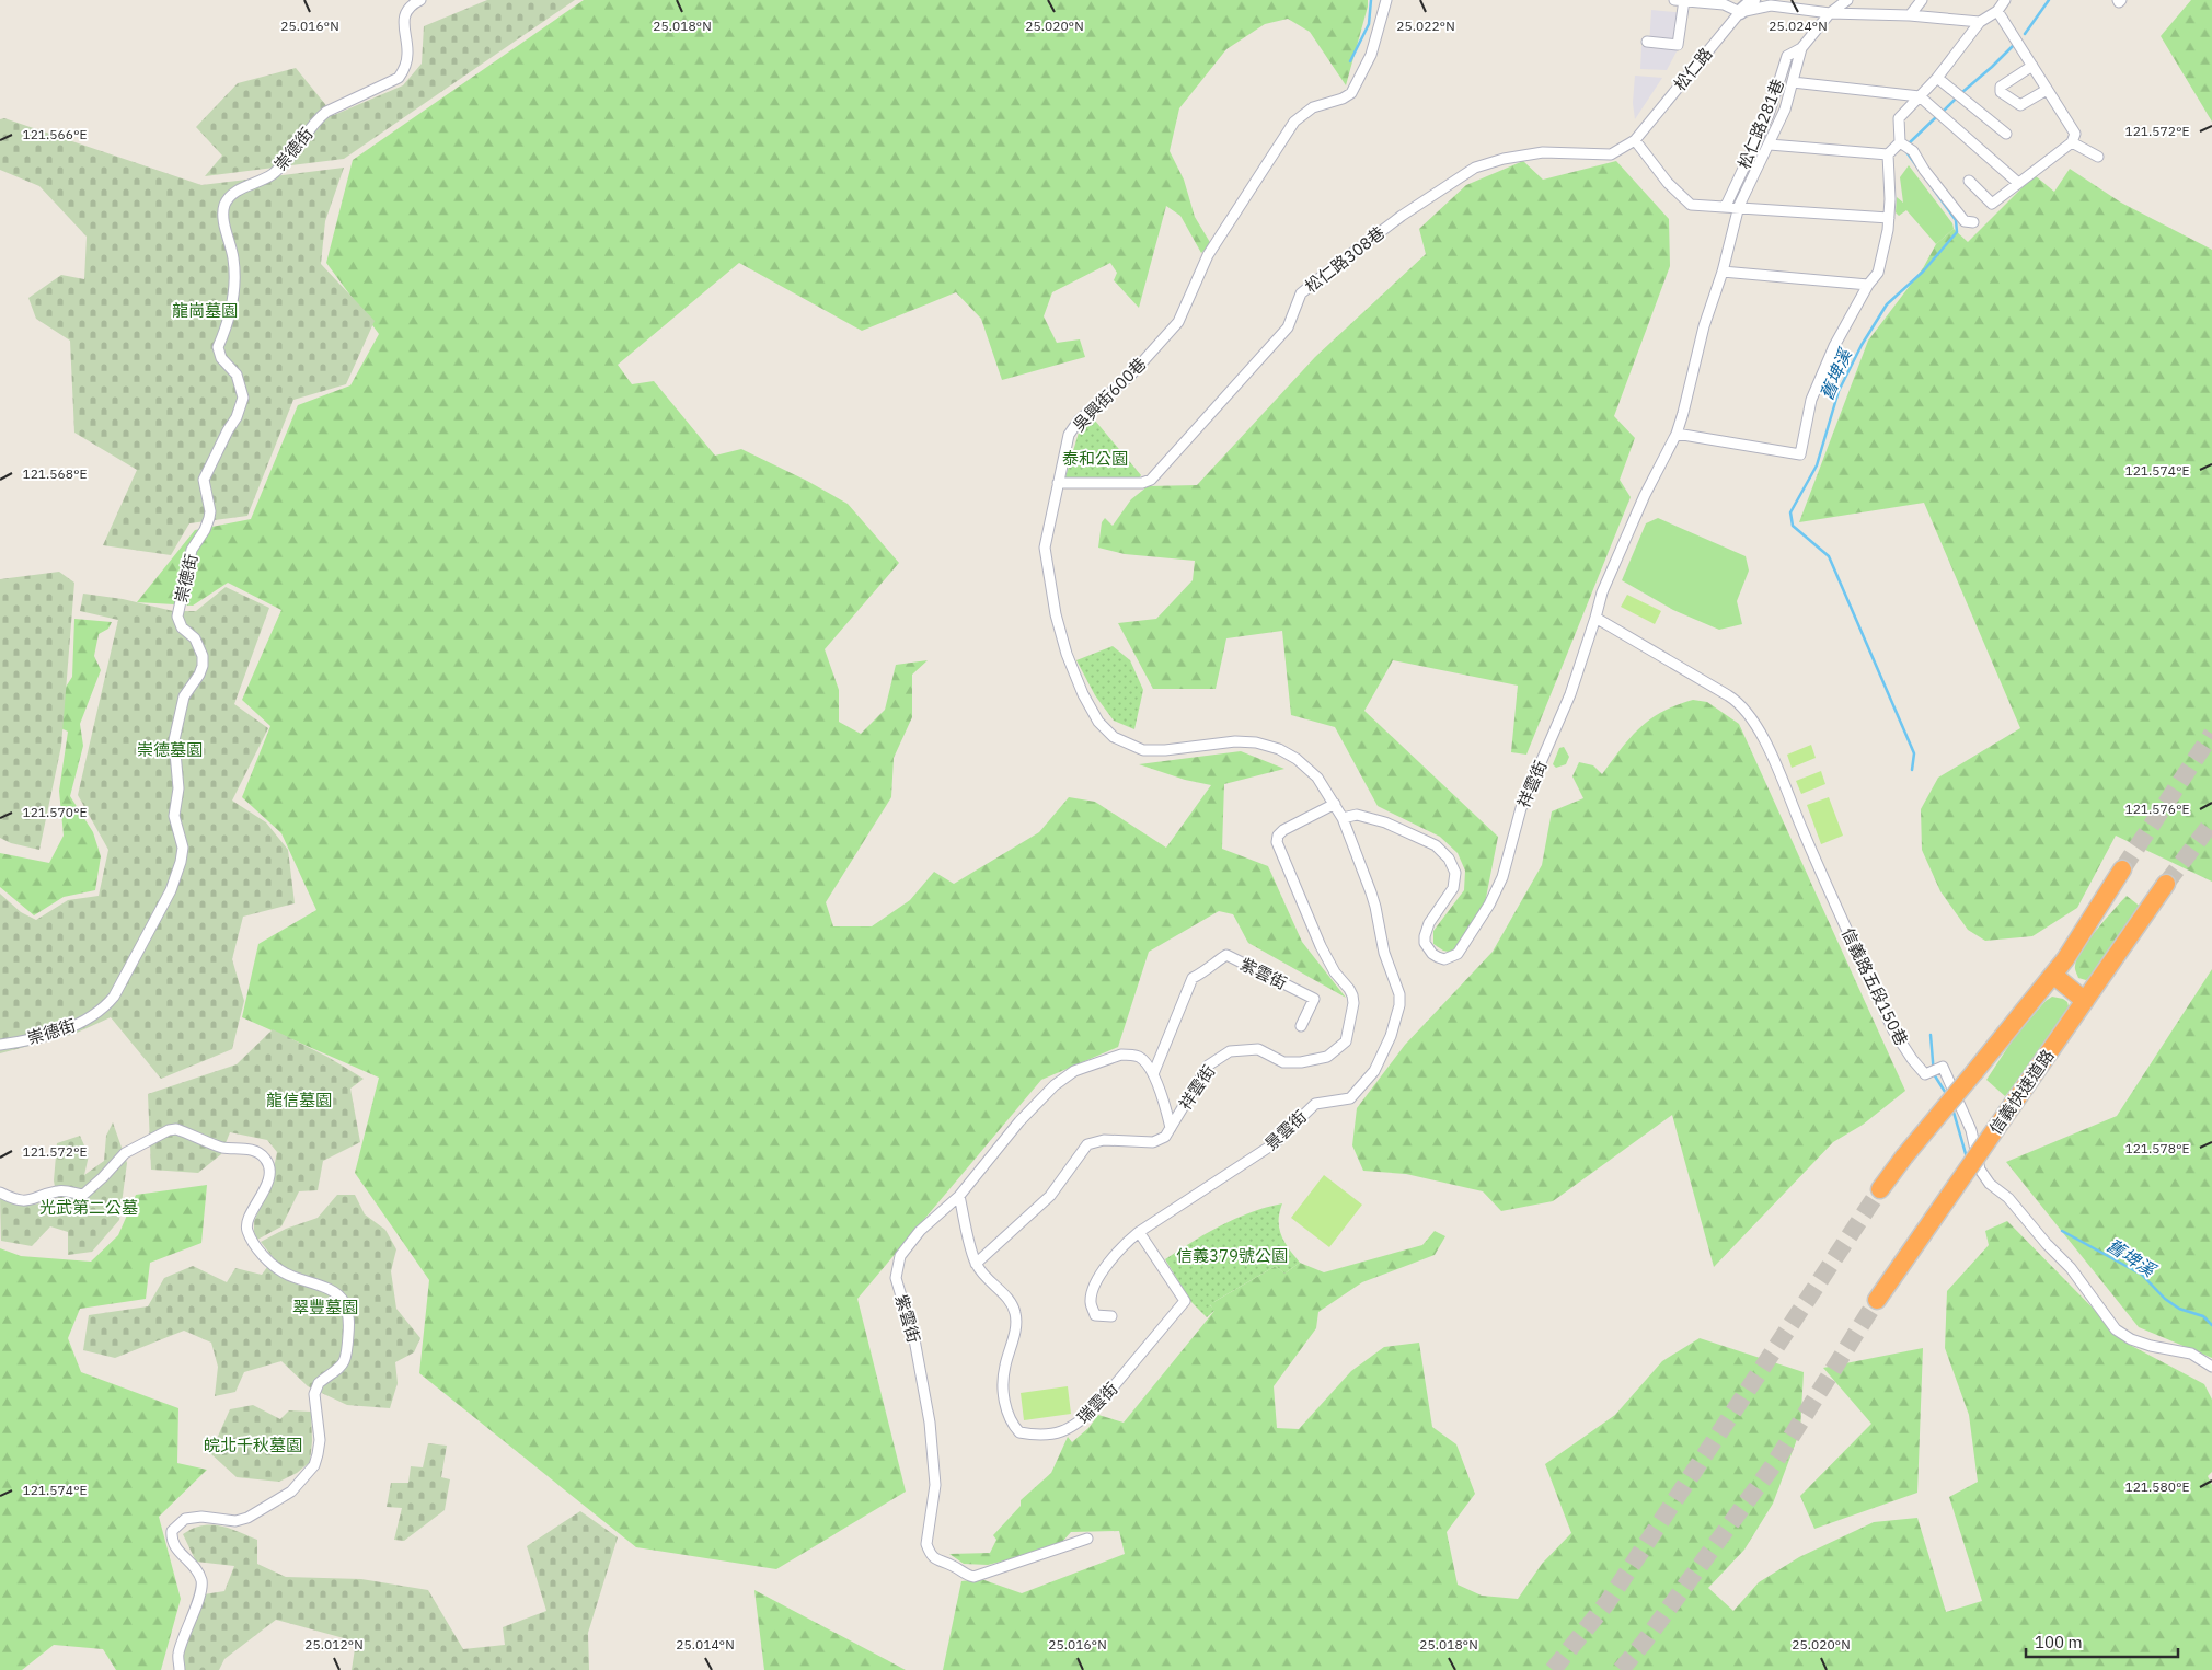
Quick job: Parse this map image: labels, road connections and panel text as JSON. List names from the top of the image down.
{
  "streets": {
    "highway": ["信義快速道路"],
    "street": [
      "松仁路",
      "松仁路281巷",
      "崇德街",
      "松仁路308巷",
      "吳興街600巷",
      "祥雲街",
      "紫雲街",
      "信義路五段150巷",
      "景雲街",
      "瑞雲街"
    ]
  },
  "crossings": [
    ["松仁路", "松仁路308巷"],
    ["松仁路308巷", "吳興街600巷"],
    ["吳興街600巷", "祥雲街"],
    ["吳興街600巷", "景雲街"],
    ["祥雲街", "紫雲街"],
    ["祥雲街", "信義路五段150巷"],
    ["祥雲街", "景雲街"],
    ["祥雲街", "瑞雲街"],
    ["紫雲街", "瑞雲街"],
    ["景雲街", "瑞雲街"]
  ],
  "water": ["舊埤溪"],
  "parks": [
    "龍崗墓園",
    "泰和公園",
    "崇德墓園",
    "龍信墓園",
    "光武第二公墓",
    "信義379號公園",
    "翠豐墓園",
    "皖北千秋墓園"
  ],
  "scale_bar": "100 m",
  "coordinates": [
    "25.016°N",
    "25.018°N",
    "25.020°N",
    "25.022°N",
    "25.024°N",
    "121.572°E",
    "121.566°E",
    "121.574°E",
    "121.568°E",
    "121.576°E",
    "121.570°E",
    "121.578°E",
    "121.580°E",
    "25.012°N",
    "25.014°N"
  ]
}
